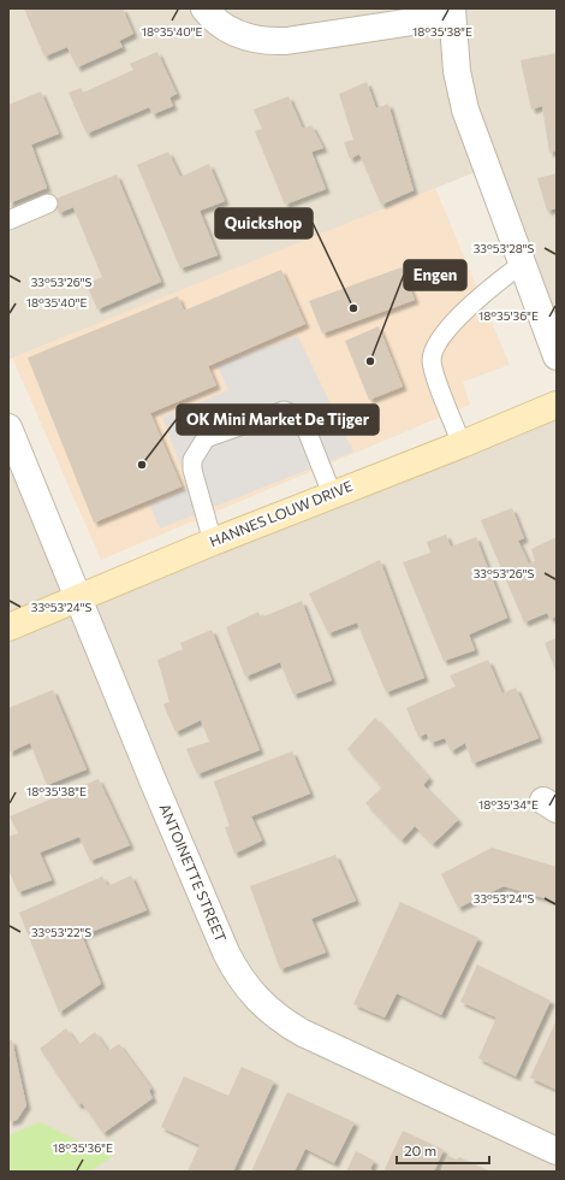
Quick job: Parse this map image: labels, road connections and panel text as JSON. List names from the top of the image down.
{
  "streets": {
    "street": ["HANNES LOUW DRIVE", "ANTOINETTE STREET"]
  },
  "crossings": [
    ["HANNES LOUW DRIVE", "ANTOINETTE STREET"]
  ],
  "places": ["Quickshop", "Engen", "OK Mini Market De Tijger"],
  "scale_bar": "20 m",
  "coordinates": [
    "18°35'40\"E",
    "18°35'38\"E",
    "33°53'28\"S",
    "33°53'26\"S",
    "18°35'36\"E",
    "33°53'24\"S",
    "18°35'34\"E",
    "33°53'22\"S"
  ]
}
